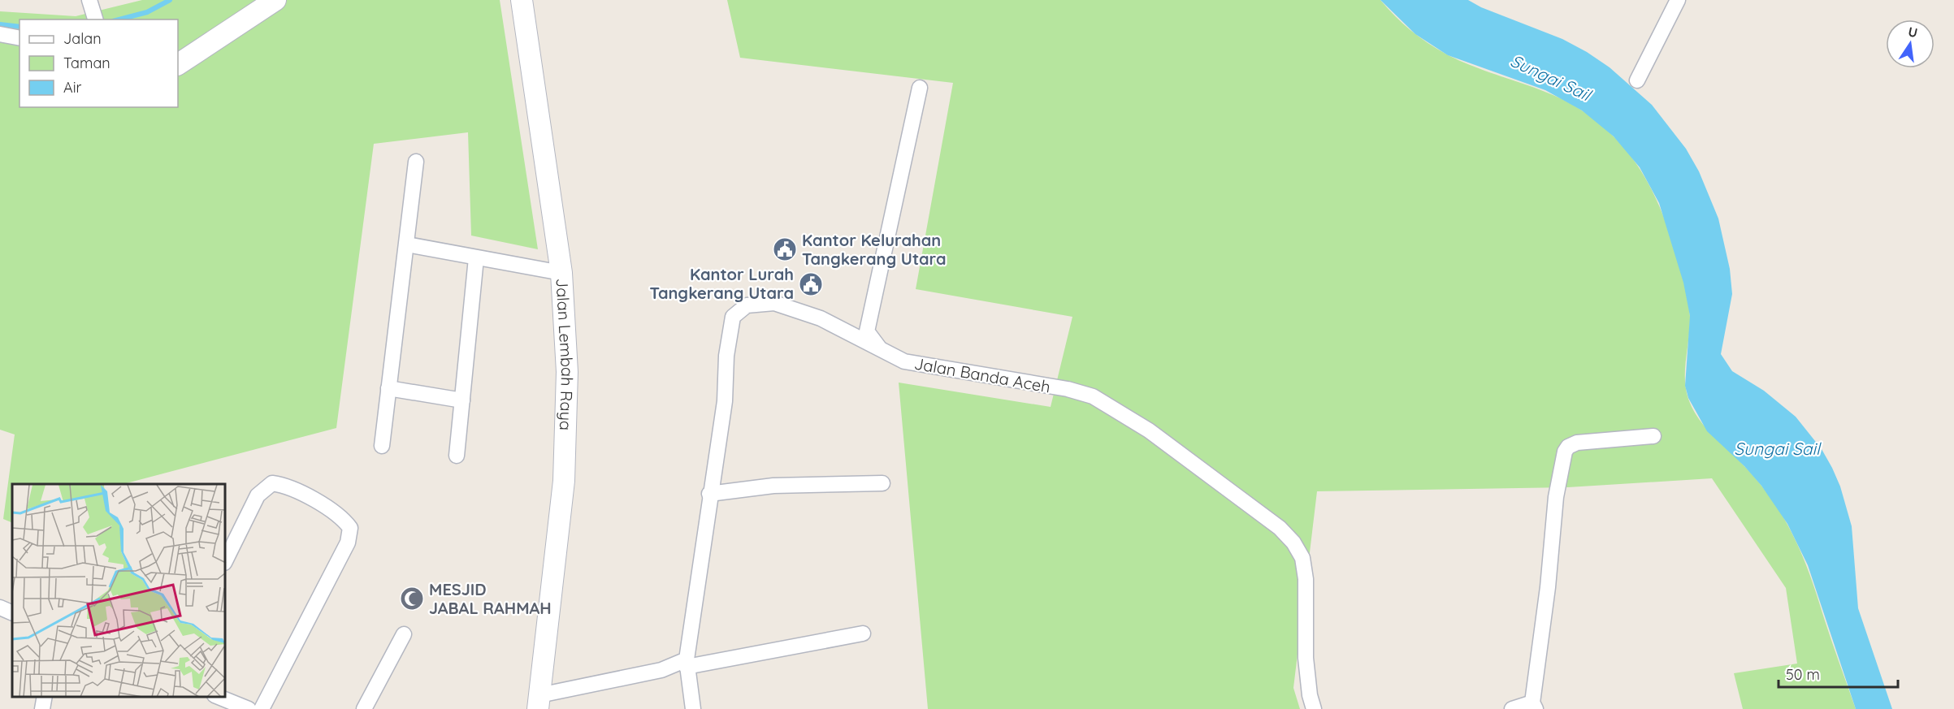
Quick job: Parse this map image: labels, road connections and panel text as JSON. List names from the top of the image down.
{
  "streets": {
    "street": ["Jalan Lembah Raya", "Jalan Banda Aceh"]
  },
  "water": ["Sungai Sail"],
  "places": {
    "public building": ["Kantor Kelurahan Tangkerang Utara", "Kantor Lurah Tangkerang Utara"],
    "mosque": ["MESJID JABAL RAHMAH"]
  },
  "legend": ["Jalan", "Taman", "Air"],
  "scale_bar": "50 m",
  "north": "top"
}
